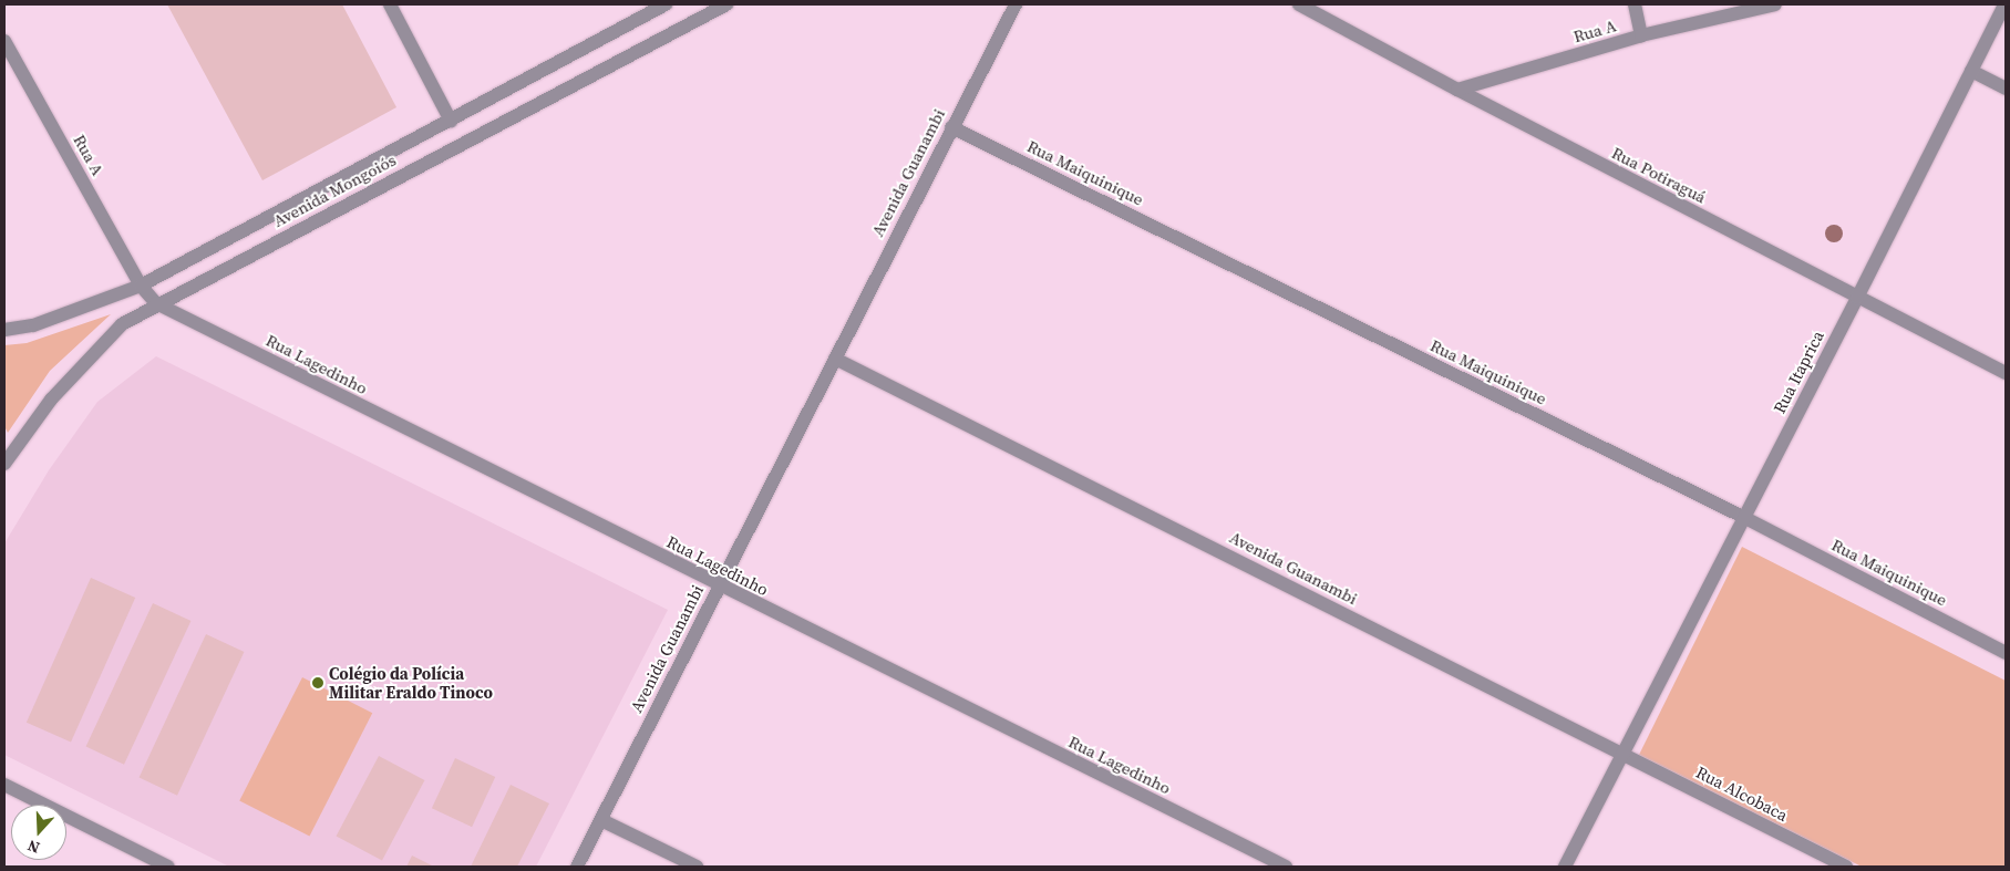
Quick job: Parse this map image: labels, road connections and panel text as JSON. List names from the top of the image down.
{
  "streets": {
    "street": [
      "Rua A",
      "Avenida Guanambi",
      "Rua Maiquinique",
      "Rua Potiraguá",
      "Avenida Mongoiós",
      "Rua Lagedinho",
      "Rua Itaprica",
      "Rua Alcobaca"
    ]
  },
  "crossings": [
    ["Rua A", "Rua Potiraguá"],
    ["Rua A", "Avenida Mongoiós"],
    ["Rua A", "Rua Lagedinho"],
    ["Avenida Guanambi", "Rua Maiquinique"],
    ["Avenida Guanambi", "Rua Lagedinho"],
    ["Avenida Guanambi", "Rua Itaprica"],
    ["Avenida Guanambi", "Rua Alcobaca"],
    ["Rua Maiquinique", "Rua Itaprica"],
    ["Rua Potiraguá", "Rua Itaprica"],
    ["Avenida Mongoiós", "Rua Lagedinho"],
    ["Rua Itaprica", "Rua Alcobaca"]
  ],
  "places": ["Colégio da Polícia Militar Eraldo Tinoco"],
  "north": "bottom"
}
